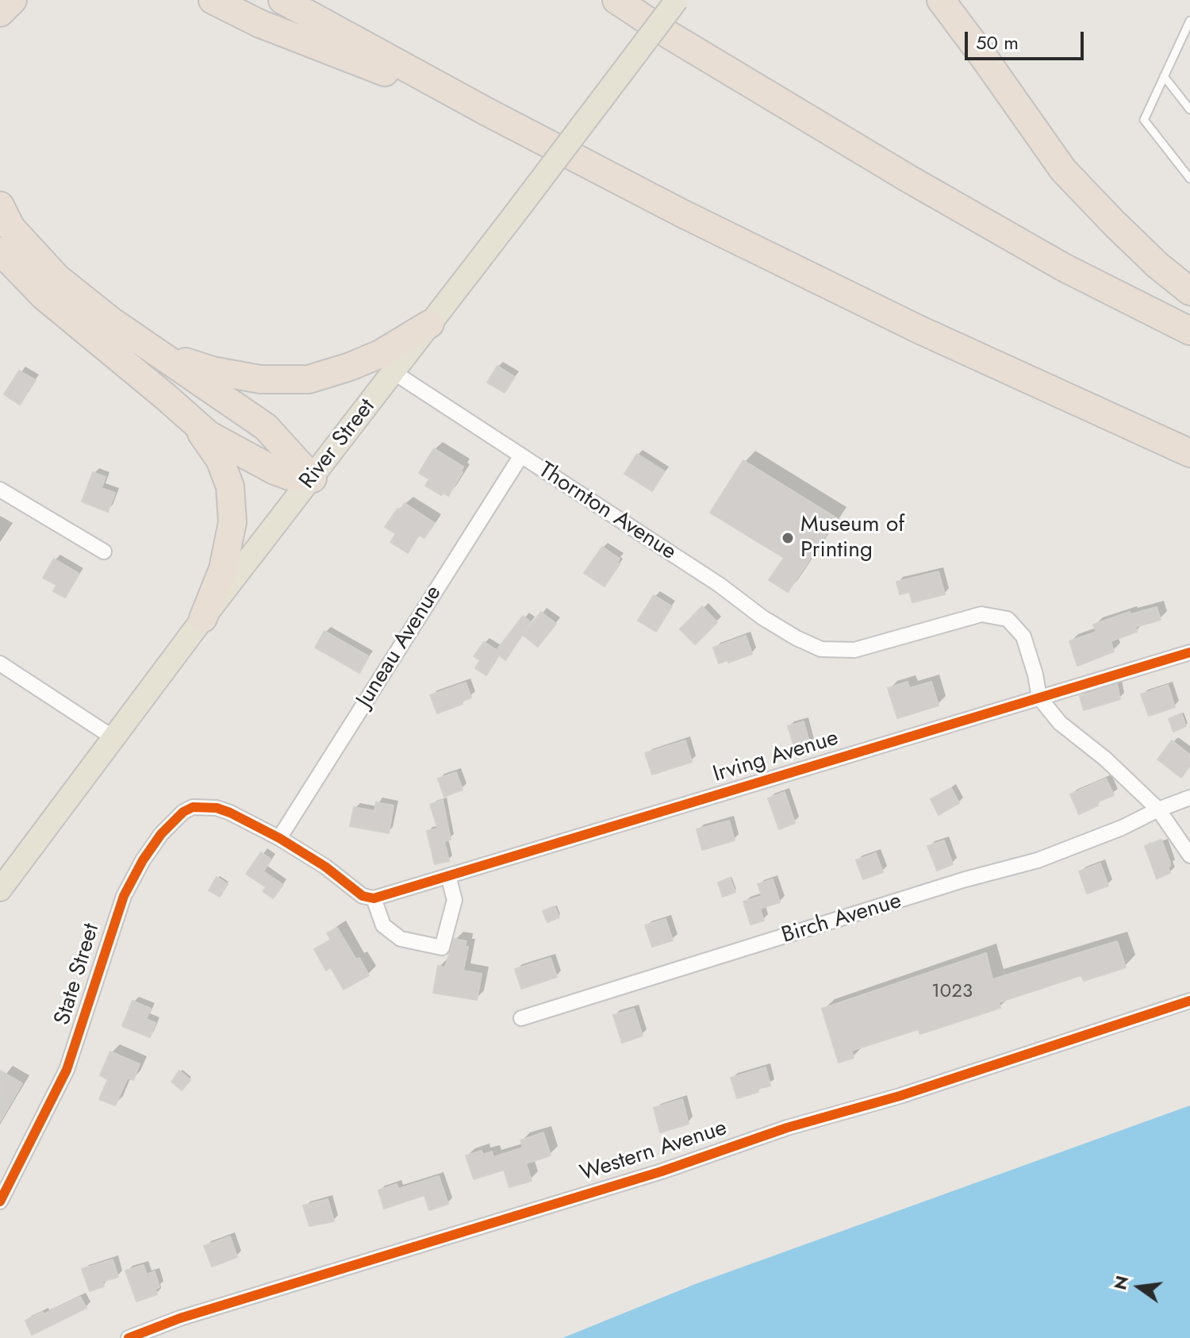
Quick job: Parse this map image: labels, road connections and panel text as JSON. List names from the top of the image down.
{
  "streets": {
    "main road": ["River Street"],
    "street": [
      "Thornton Avenue",
      "Juneau Avenue",
      "Irving Avenue",
      "Birch Avenue",
      "State Street",
      "Western Avenue"
    ]
  },
  "crossings": [
    ["River Street", "Thornton Avenue"],
    ["Thornton Avenue", "Juneau Avenue"],
    ["Thornton Avenue", "Irving Avenue"],
    ["Juneau Avenue", "State Street"],
    ["Irving Avenue", "State Street"]
  ],
  "places": ["Museum of Printing"],
  "house_numbers": ["1023"],
  "scale_bar": "50 m",
  "north": "left"
}
